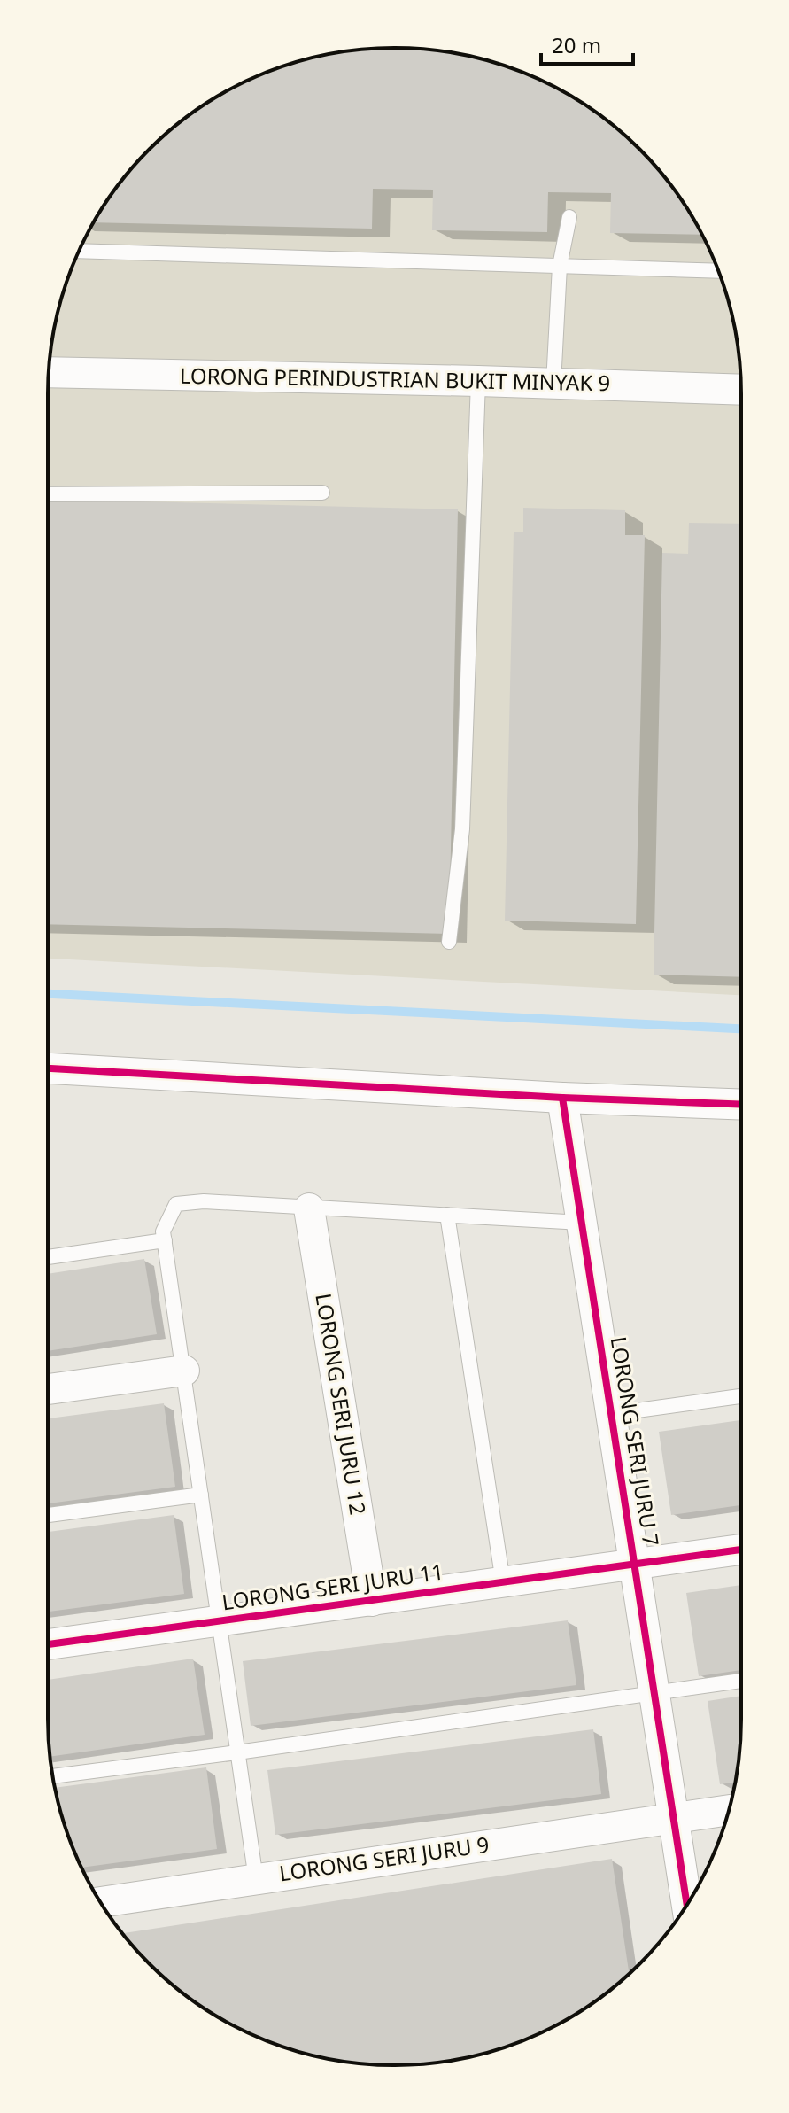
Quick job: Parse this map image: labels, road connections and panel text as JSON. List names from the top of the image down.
{
  "streets": {
    "street": [
      "LORONG PERINDUSTRIAN BUKIT MINYAK 9",
      "LORONG SERI JURU 12",
      "LORONG SERI JURU 7",
      "LORONG SERI JURU 11",
      "LORONG SERI JURU 9"
    ]
  },
  "crossings": [
    ["LORONG SERI JURU 12", "LORONG SERI JURU 11"],
    ["LORONG SERI JURU 7", "LORONG SERI JURU 11"],
    ["LORONG SERI JURU 7", "LORONG SERI JURU 9"]
  ],
  "scale_bar": "20 m"
}
